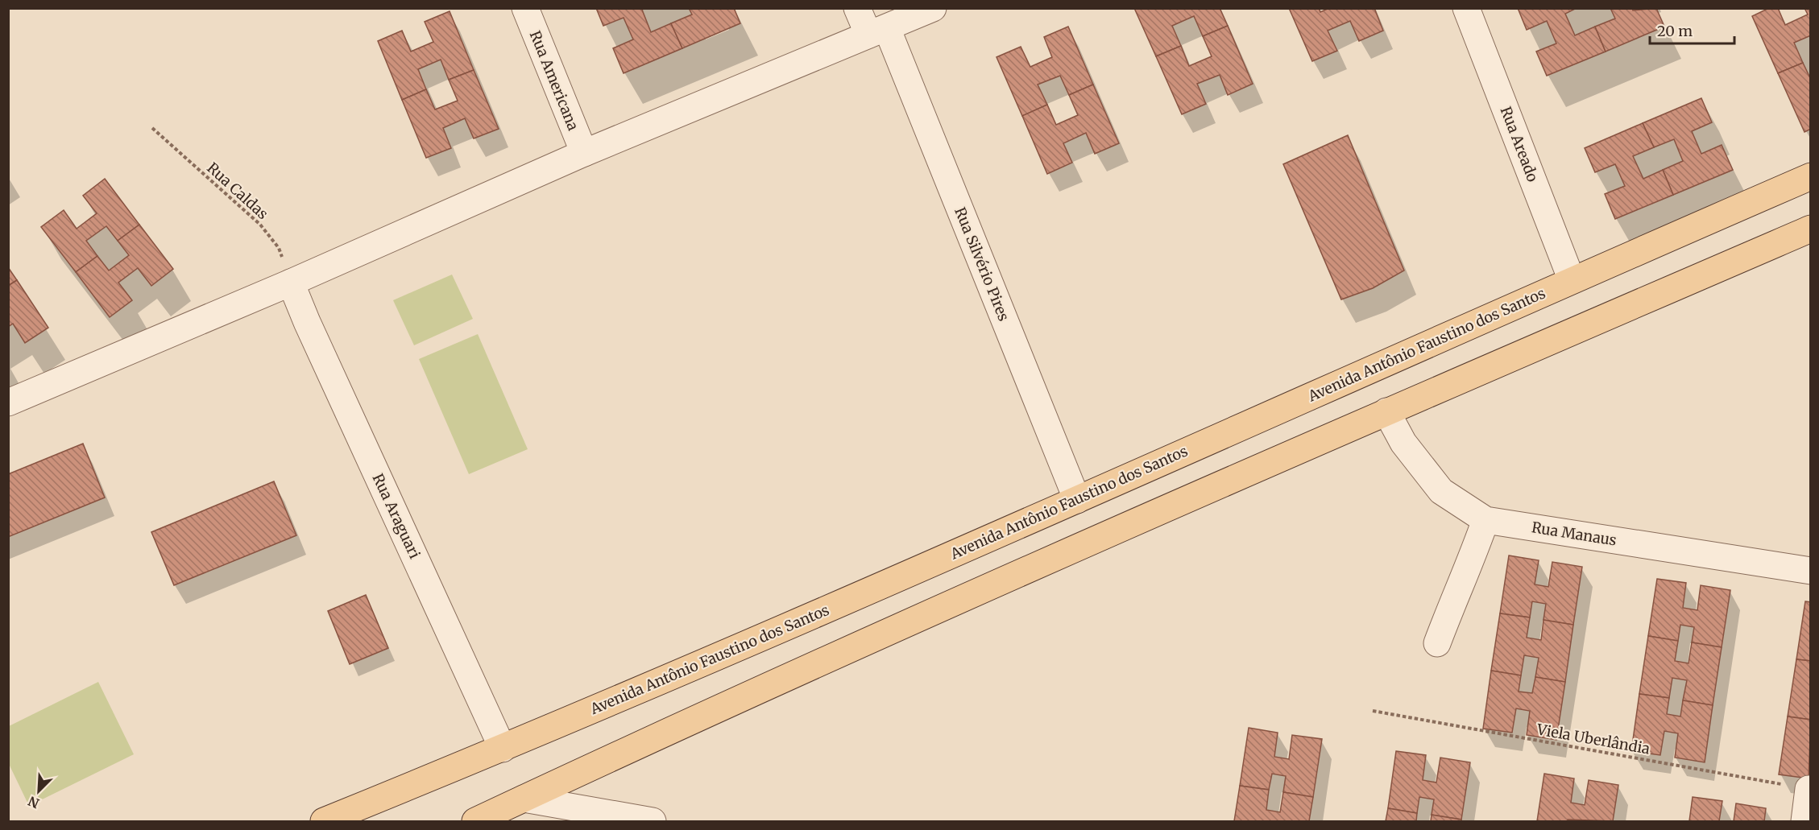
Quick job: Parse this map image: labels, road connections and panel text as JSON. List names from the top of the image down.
{
  "streets": {
    "main road": ["Avenida Antônio Faustino dos Santos"],
    "street": [
      "Rua Americana",
      "Rua Areado",
      "Rua Silvério Pires",
      "Rua Araguari",
      "Rua Manaus"
    ],
    "path": ["Rua Caldas", "Viela Uberlândia"]
  },
  "crossings": [
    ["Rua Areado", "Avenida Antônio Faustino dos Santos"],
    ["Rua Caldas", "Rua Araguari"],
    ["Rua Silvério Pires", "Avenida Antônio Faustino dos Santos"],
    ["Avenida Antônio Faustino dos Santos", "Rua Araguari"]
  ],
  "scale_bar": "20 m",
  "north": "bottom left"
}
